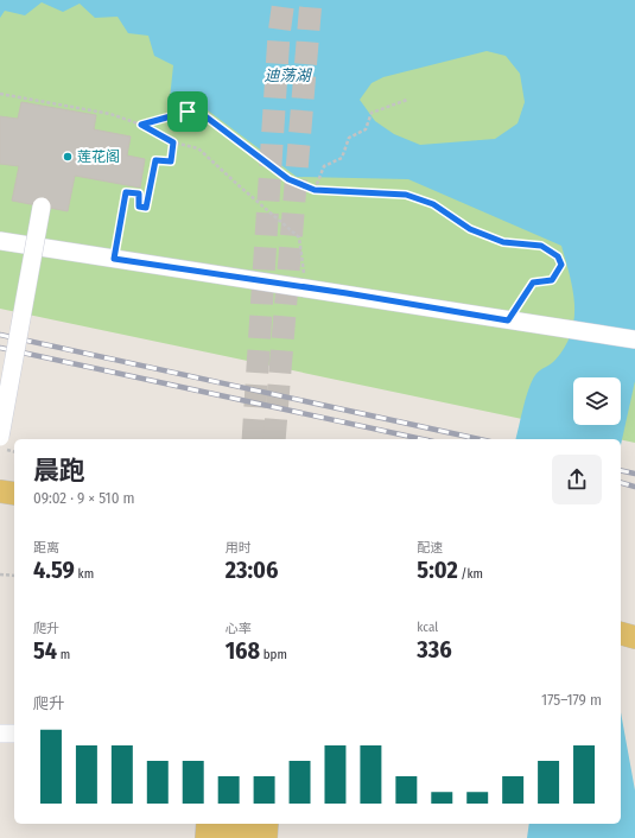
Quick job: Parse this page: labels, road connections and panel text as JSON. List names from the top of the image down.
{
  "water": ["迪荡湖"],
  "places": ["莲花阁"],
  "page": {
    "heading": ["晨跑", "09:02 · 9 × 510 m"],
    "stats": [
      ["距离", "4.59 km"],
      ["用时", "23:06"],
      ["配速", "5:02 /km"],
      ["爬升", "54 m"],
      ["心率", "168 bpm"],
      ["kcal", "336"]
    ],
    "chart": ["爬升", "175–179 m"]
  }
}
